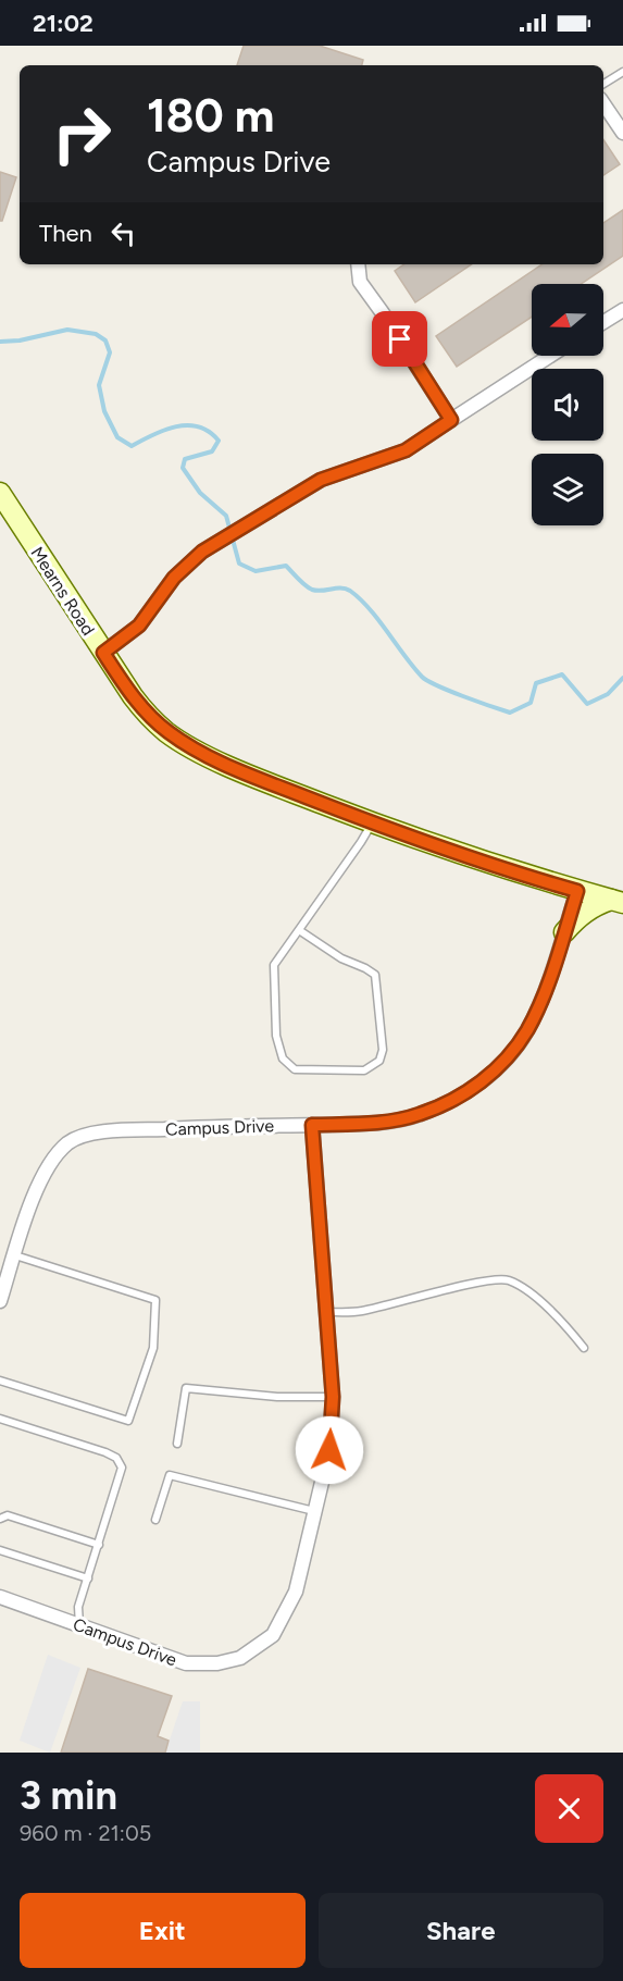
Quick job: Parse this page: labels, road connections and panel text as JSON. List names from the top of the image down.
{
  "streets": {
    "street": ["Mearns Road", "Campus Drive"]
  },
  "crossings": [
    ["Mearns Road", "Campus Drive"]
  ],
  "north": "left",
  "page": {
    "status": "21:02",
    "turn": ["180 m", "Campus Drive"],
    "then": "Then",
    "heading": ["3 min", "960 m · 21:05"],
    "buttons": ["Exit", "Share"]
  }
}
